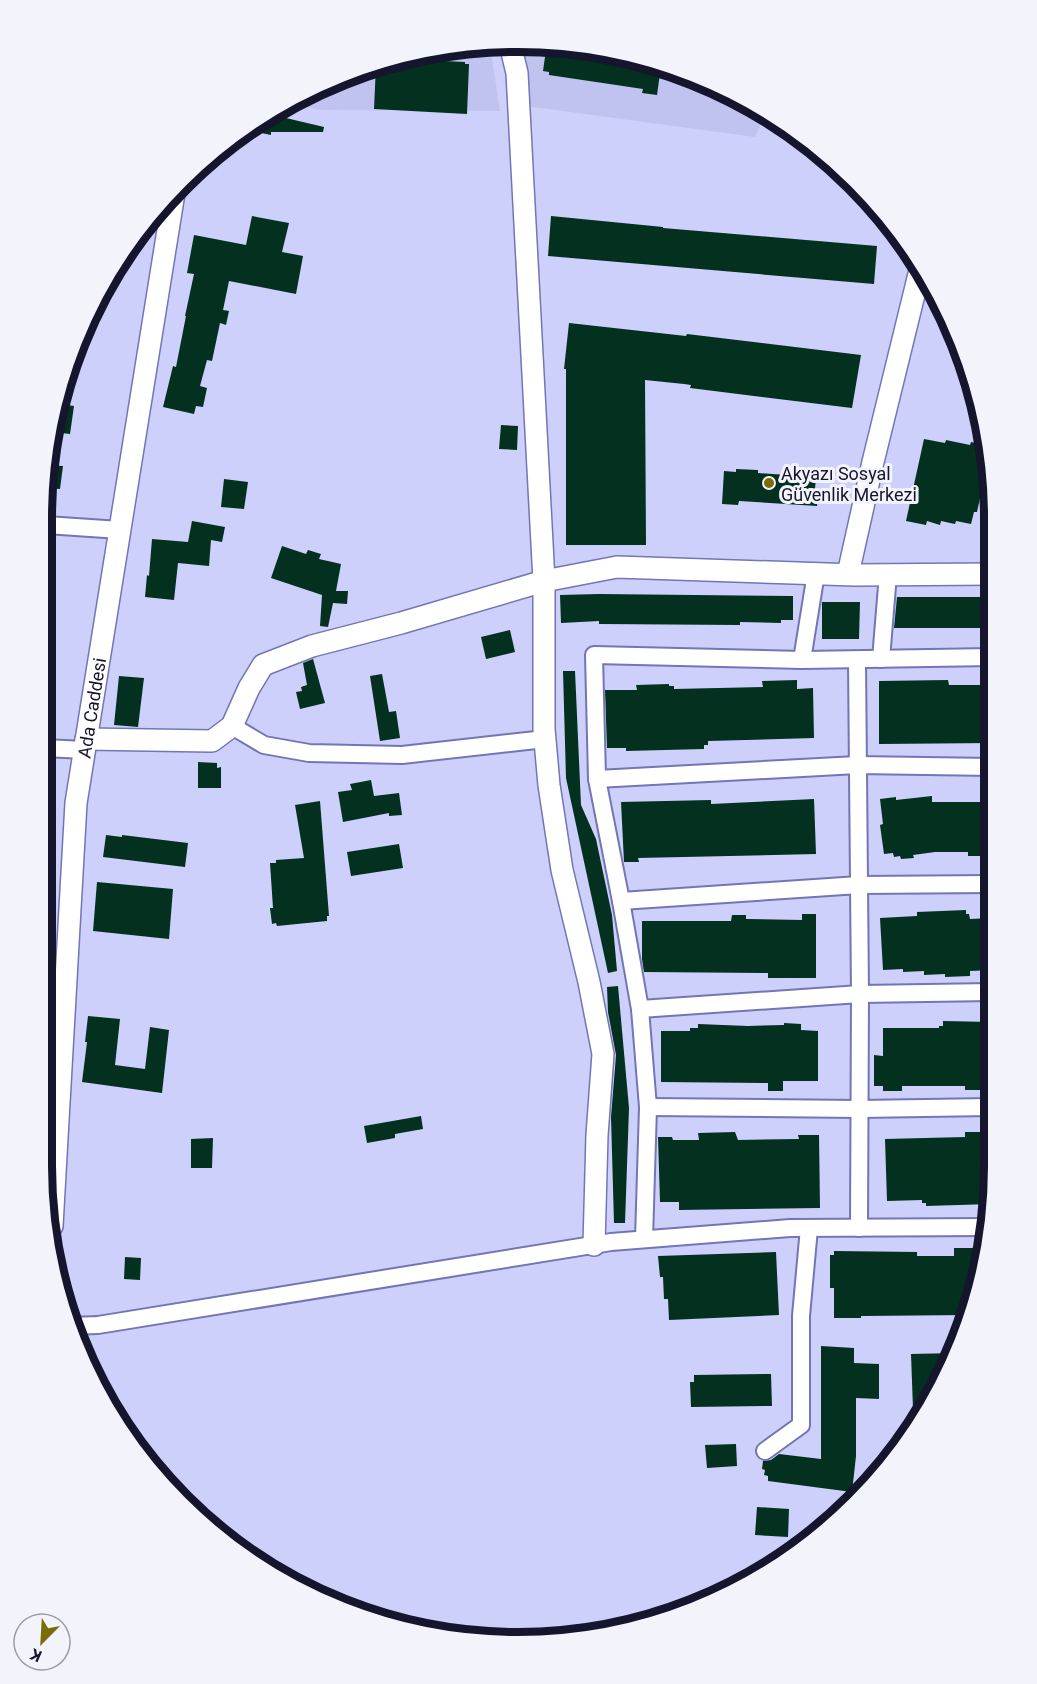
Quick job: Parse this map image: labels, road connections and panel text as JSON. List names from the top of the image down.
{
  "streets": {
    "main road": ["Ada Caddesi"]
  },
  "places": ["Akyazı Sosyal Güvenlik Merkezi"],
  "north": "bottom left"
}
